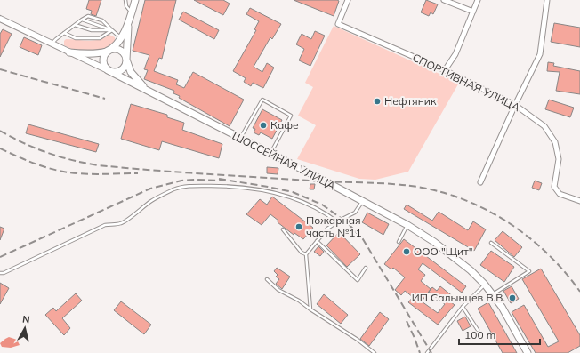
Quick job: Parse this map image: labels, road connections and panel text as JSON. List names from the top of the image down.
{
  "streets": {
    "main road": ["ШОССЕЙНАЯ УЛИЦА"],
    "street": ["СПОРТИВНАЯ УЛИЦА"]
  },
  "places": [
    "Нефтяник",
    "Кафе",
    "Пожарная часть №11",
    "ООО \"Щит\"",
    "ИП Салынцев В.В."
  ],
  "scale_bar": "100 m",
  "north": "top"
}
